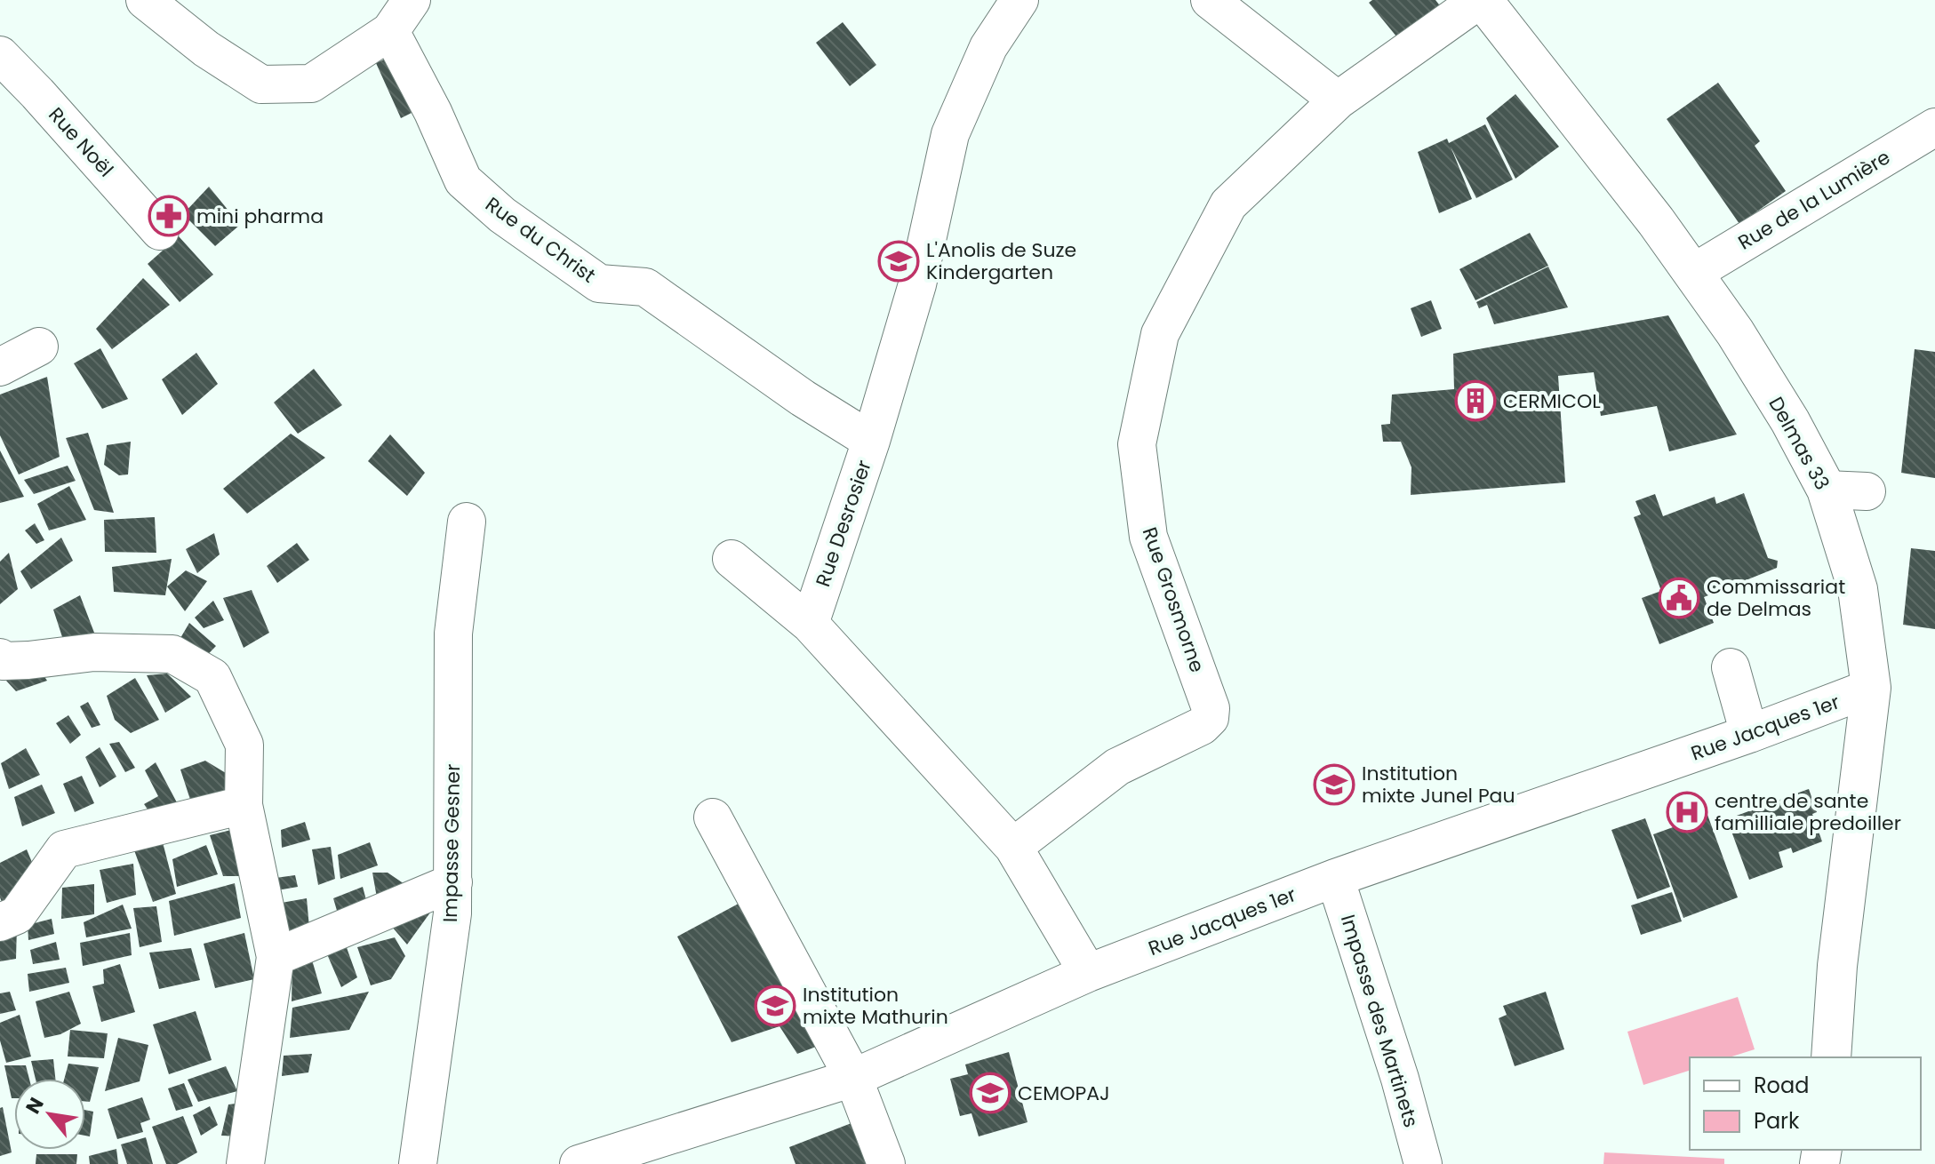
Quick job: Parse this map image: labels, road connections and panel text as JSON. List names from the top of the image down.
{
  "streets": {
    "main road": ["Delmas 33"],
    "street": [
      "Rue Noël",
      "Rue de la Lumière",
      "Rue du Christ",
      "Rue Desrosier",
      "Rue Grosmorne",
      "Rue Jacques 1er",
      "Impasse Gesner",
      "Impasse des Martinets"
    ]
  },
  "crossings": [
    ["Rue de la Lumière", "Delmas 33"],
    ["Rue du Christ", "Rue Desrosier"],
    ["Delmas 33", "Rue Grosmorne"],
    ["Delmas 33", "Rue Jacques 1er"],
    ["Rue Jacques 1er", "Impasse des Martinets"]
  ],
  "places": {
    "pharmacy": ["mini pharma"],
    "school or university": [
      "L'Anolis de Suze Kindergarten",
      "Institution mixte Junel Pau",
      "Institution mixte Mathurin",
      "CEMOPAJ"
    ],
    "building": ["CERMICOL"],
    "public building": ["Commissariat de Delmas"],
    "hospital": ["centre de sante familliale predoiller"]
  },
  "legend": ["Road", "Park"],
  "north": "top left"
}
